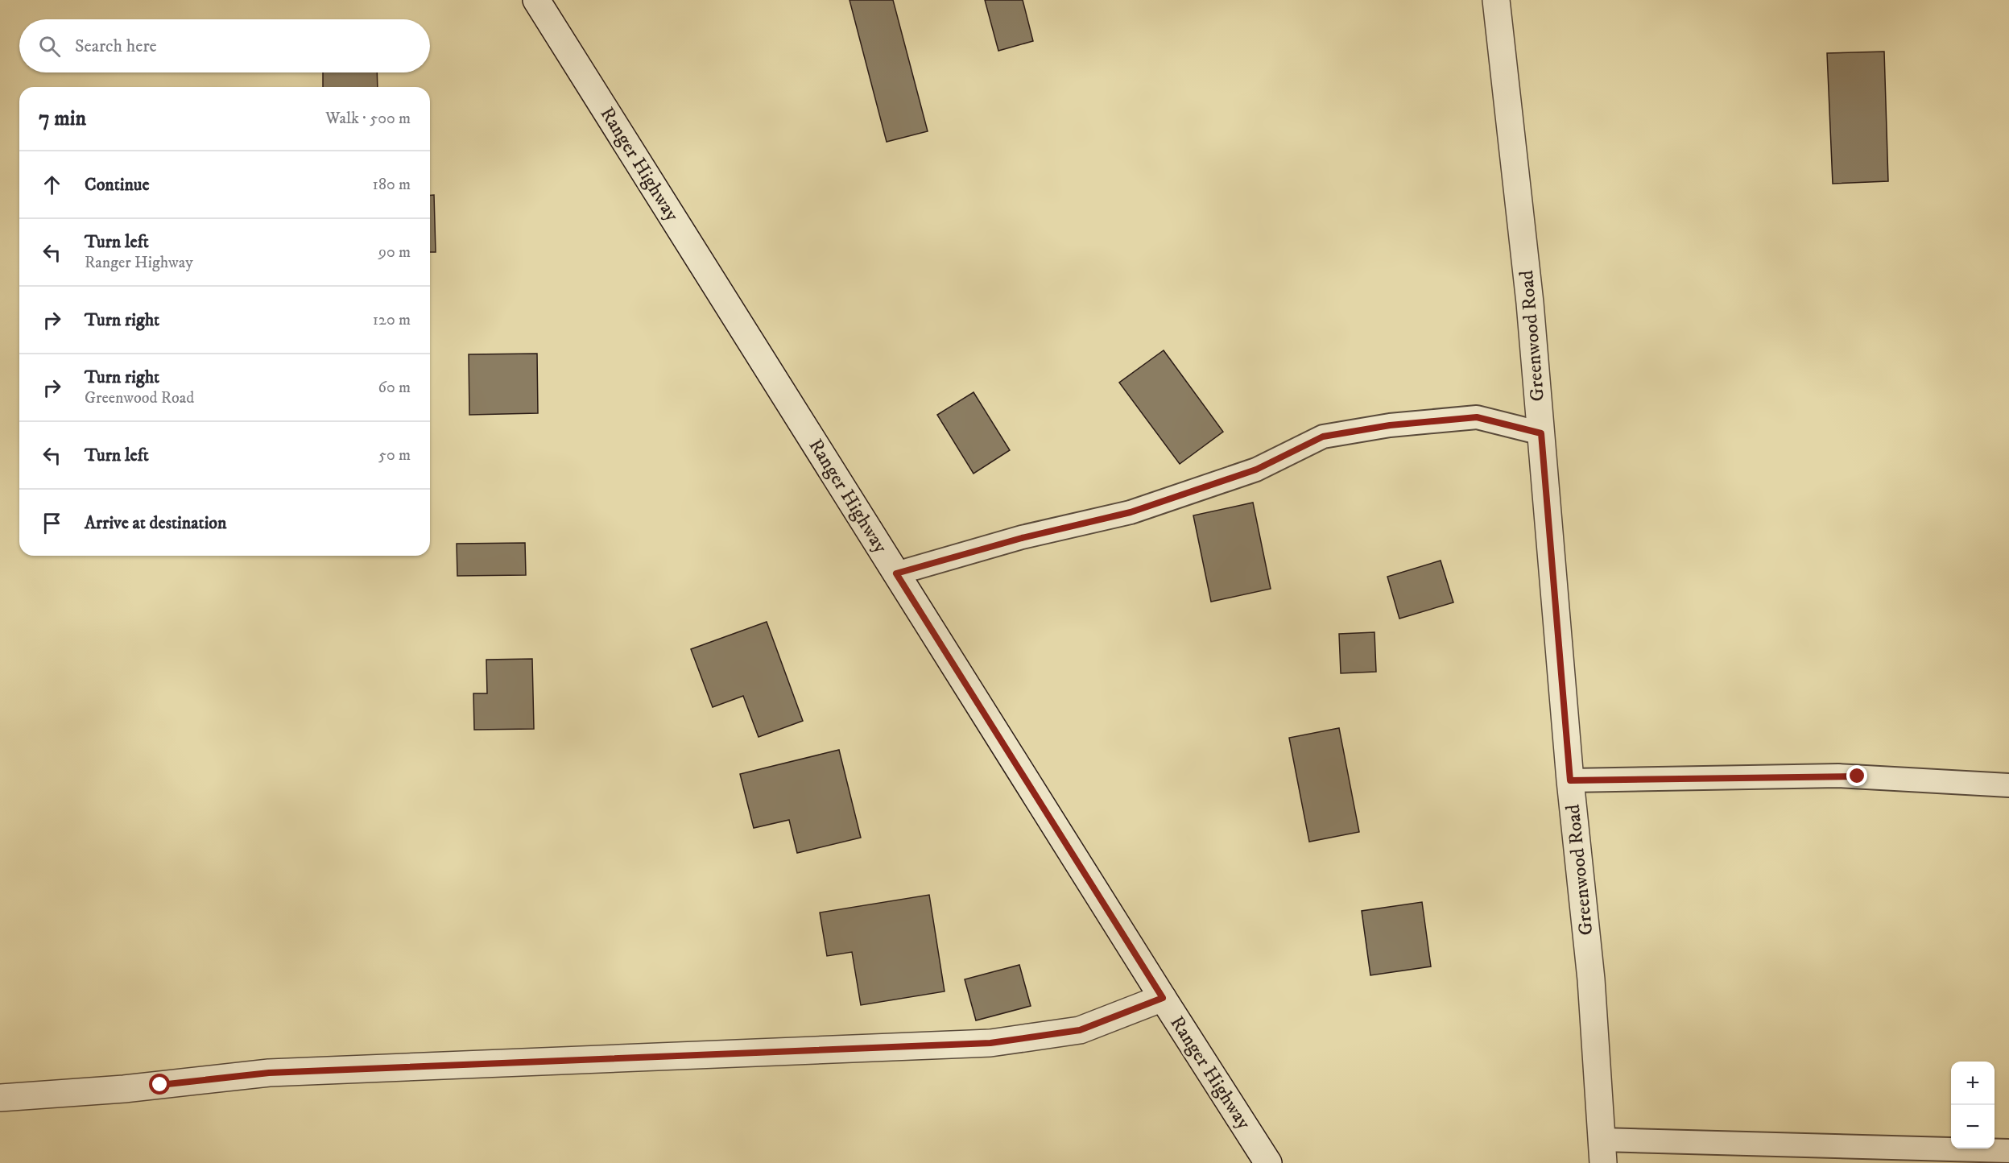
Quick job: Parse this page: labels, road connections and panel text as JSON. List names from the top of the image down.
{
  "streets": {
    "street": ["Ranger Highway", "Greenwood Road"]
  },
  "page": {
    "search": "Search here",
    "heading": ["7 min", "Walk · 500 m"],
    "list": [
      ["Continue", "180 m"],
      ["Turn left", "Ranger Highway", "90 m"],
      ["Turn right", "120 m"],
      ["Turn right", "Greenwood Road", "60 m"],
      ["Turn left", "50 m"],
      "Arrive at destination"
    ],
    "map_buttons": ["+", "−"]
  }
}
